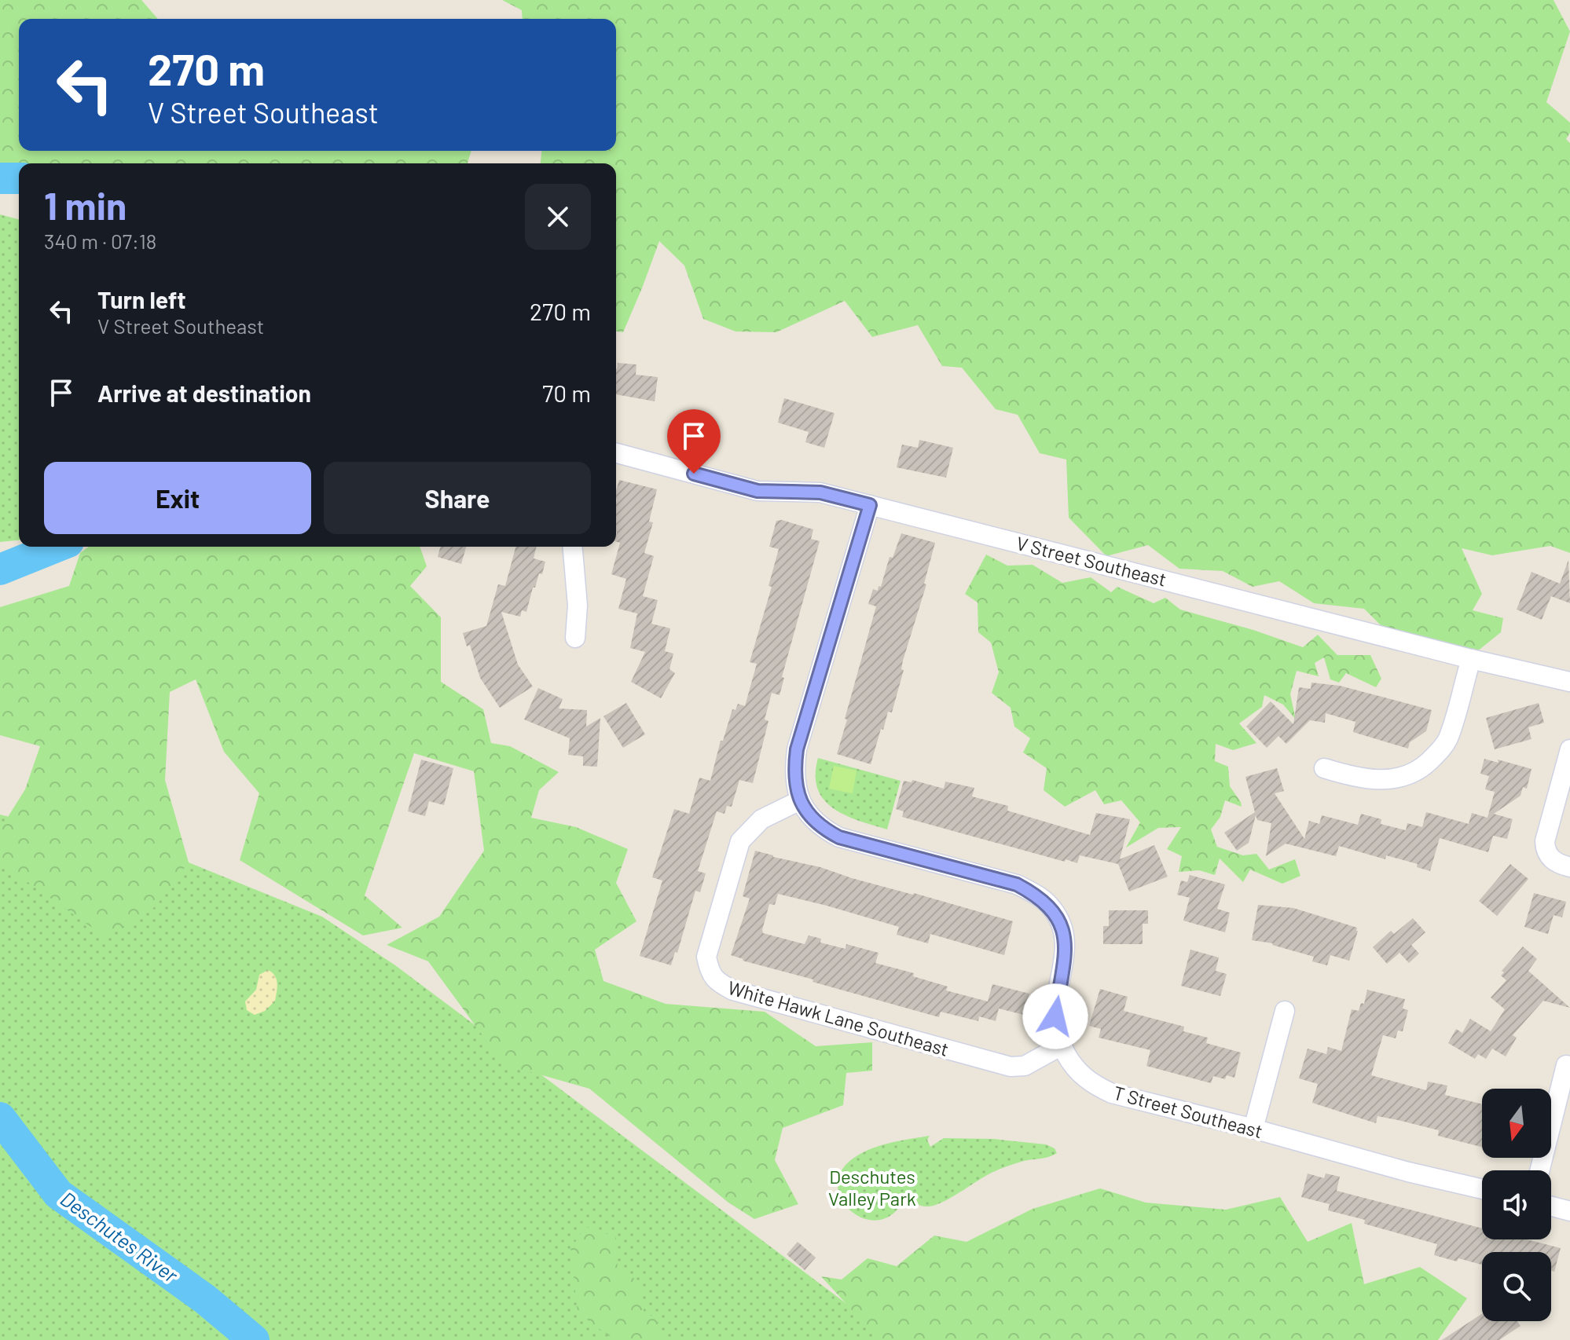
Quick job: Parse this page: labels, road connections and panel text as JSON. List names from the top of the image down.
{
  "streets": {
    "street": ["V Street Southeast", "White Hawk Lane Southeast", "T Street Southeast"]
  },
  "crossings": [
    ["V Street Southeast", "T Street Southeast"],
    ["White Hawk Lane Southeast", "T Street Southeast"]
  ],
  "water": ["Deschutes River"],
  "parks": ["Deschutes Valley Park"],
  "north": "bottom",
  "page": {
    "turn": ["270 m", "V Street Southeast"],
    "heading": ["1 min", "340 m · 07:18"],
    "list": [
      {
        "name": "Turn left",
        "note": "V Street Southeast",
        "value": "270 m"
      },
      {
        "name": "Arrive at destination",
        "value": "70 m"
      }
    ],
    "buttons": ["Exit", "Share"]
  }
}
